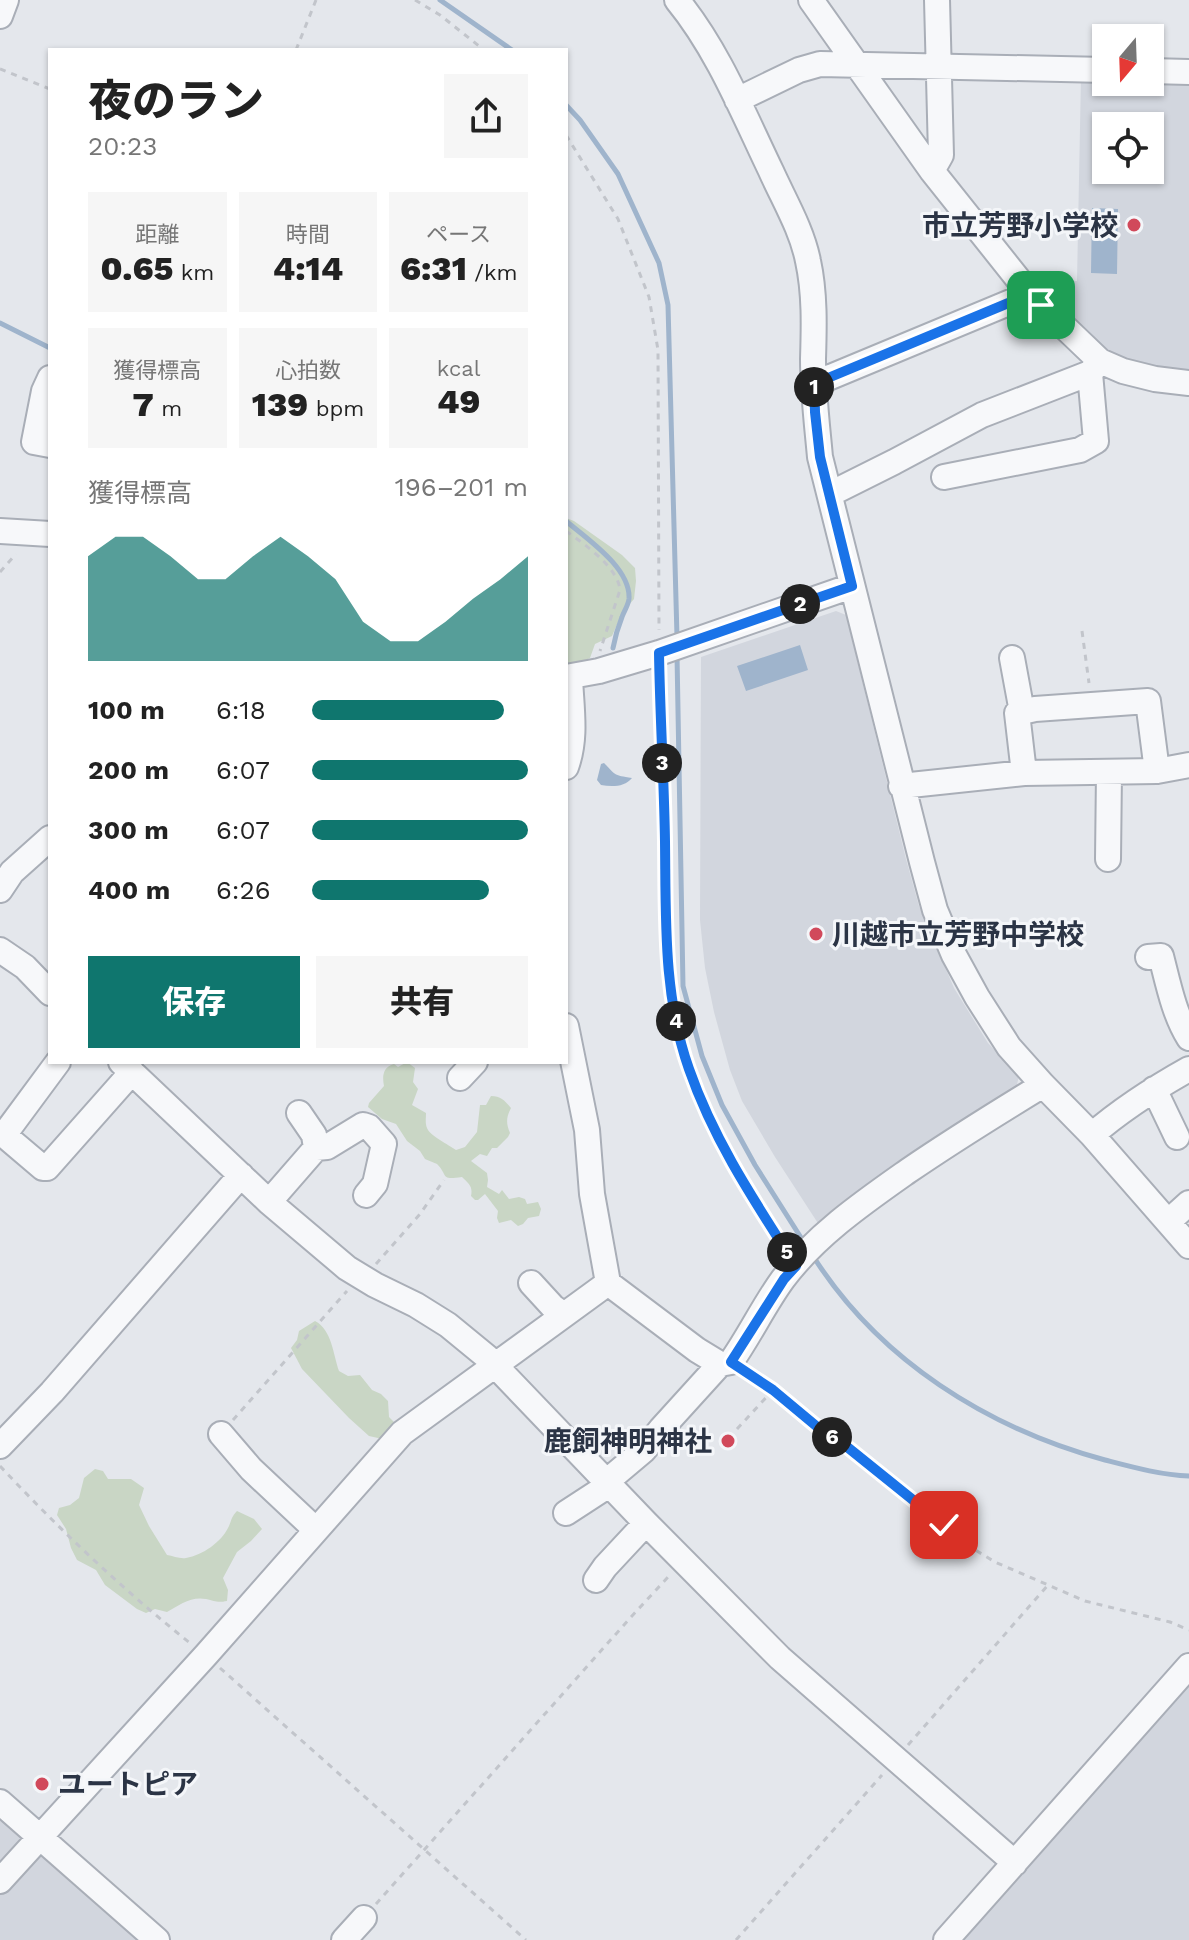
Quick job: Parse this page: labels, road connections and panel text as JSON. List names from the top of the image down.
{
  "places": [
    "市立芳野小学校",
    "川越市立芳野中学校",
    "鹿飼神明神社",
    "ユートピア"
  ],
  "north": "bottom",
  "page": {
    "heading": ["夜のラン", "20:23"],
    "stats": [
      ["距離", "0.65 km"],
      ["時間", "4:14"],
      ["ペース", "6:31 /km"],
      ["獲得標高", "7 m"],
      ["心拍数", "139 bpm"],
      ["kcal", "49"]
    ],
    "pins": [
      "1",
      "2",
      "3",
      "4",
      "5",
      "6"
    ],
    "chart": ["獲得標高", "196–201 m"],
    "list": [
      {
        "name": "100 m",
        "note": "6:18"
      },
      {
        "name": "200 m",
        "note": "6:07"
      },
      {
        "name": "300 m",
        "note": "6:07"
      },
      {
        "name": "400 m",
        "note": "6:26"
      }
    ],
    "buttons": ["保存", "共有"]
  }
}
